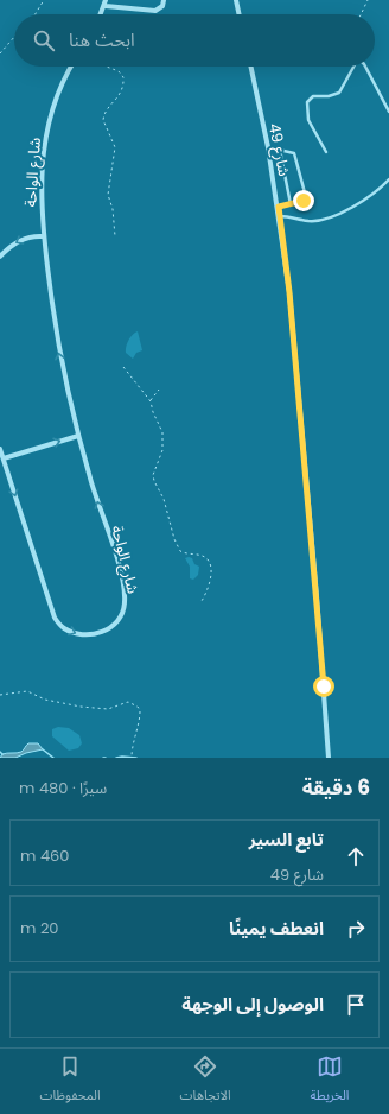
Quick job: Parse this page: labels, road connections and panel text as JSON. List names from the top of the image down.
{
  "streets": {
    "street": ["شارع 49", "شارع الواحة"]
  },
  "page": {
    "search": "ابحث هنا",
    "heading": ["6 دقيقة", "سيرًا · 480 m"],
    "list": [
      ["تابع السير", "شارع 49", "460 m"],
      ["انعطف يمينًا", "20 m"],
      "الوصول إلى الوجهة"
    ],
    "nav": ["الخريطة", "الاتجاهات", "المحفوظات"]
  }
}
